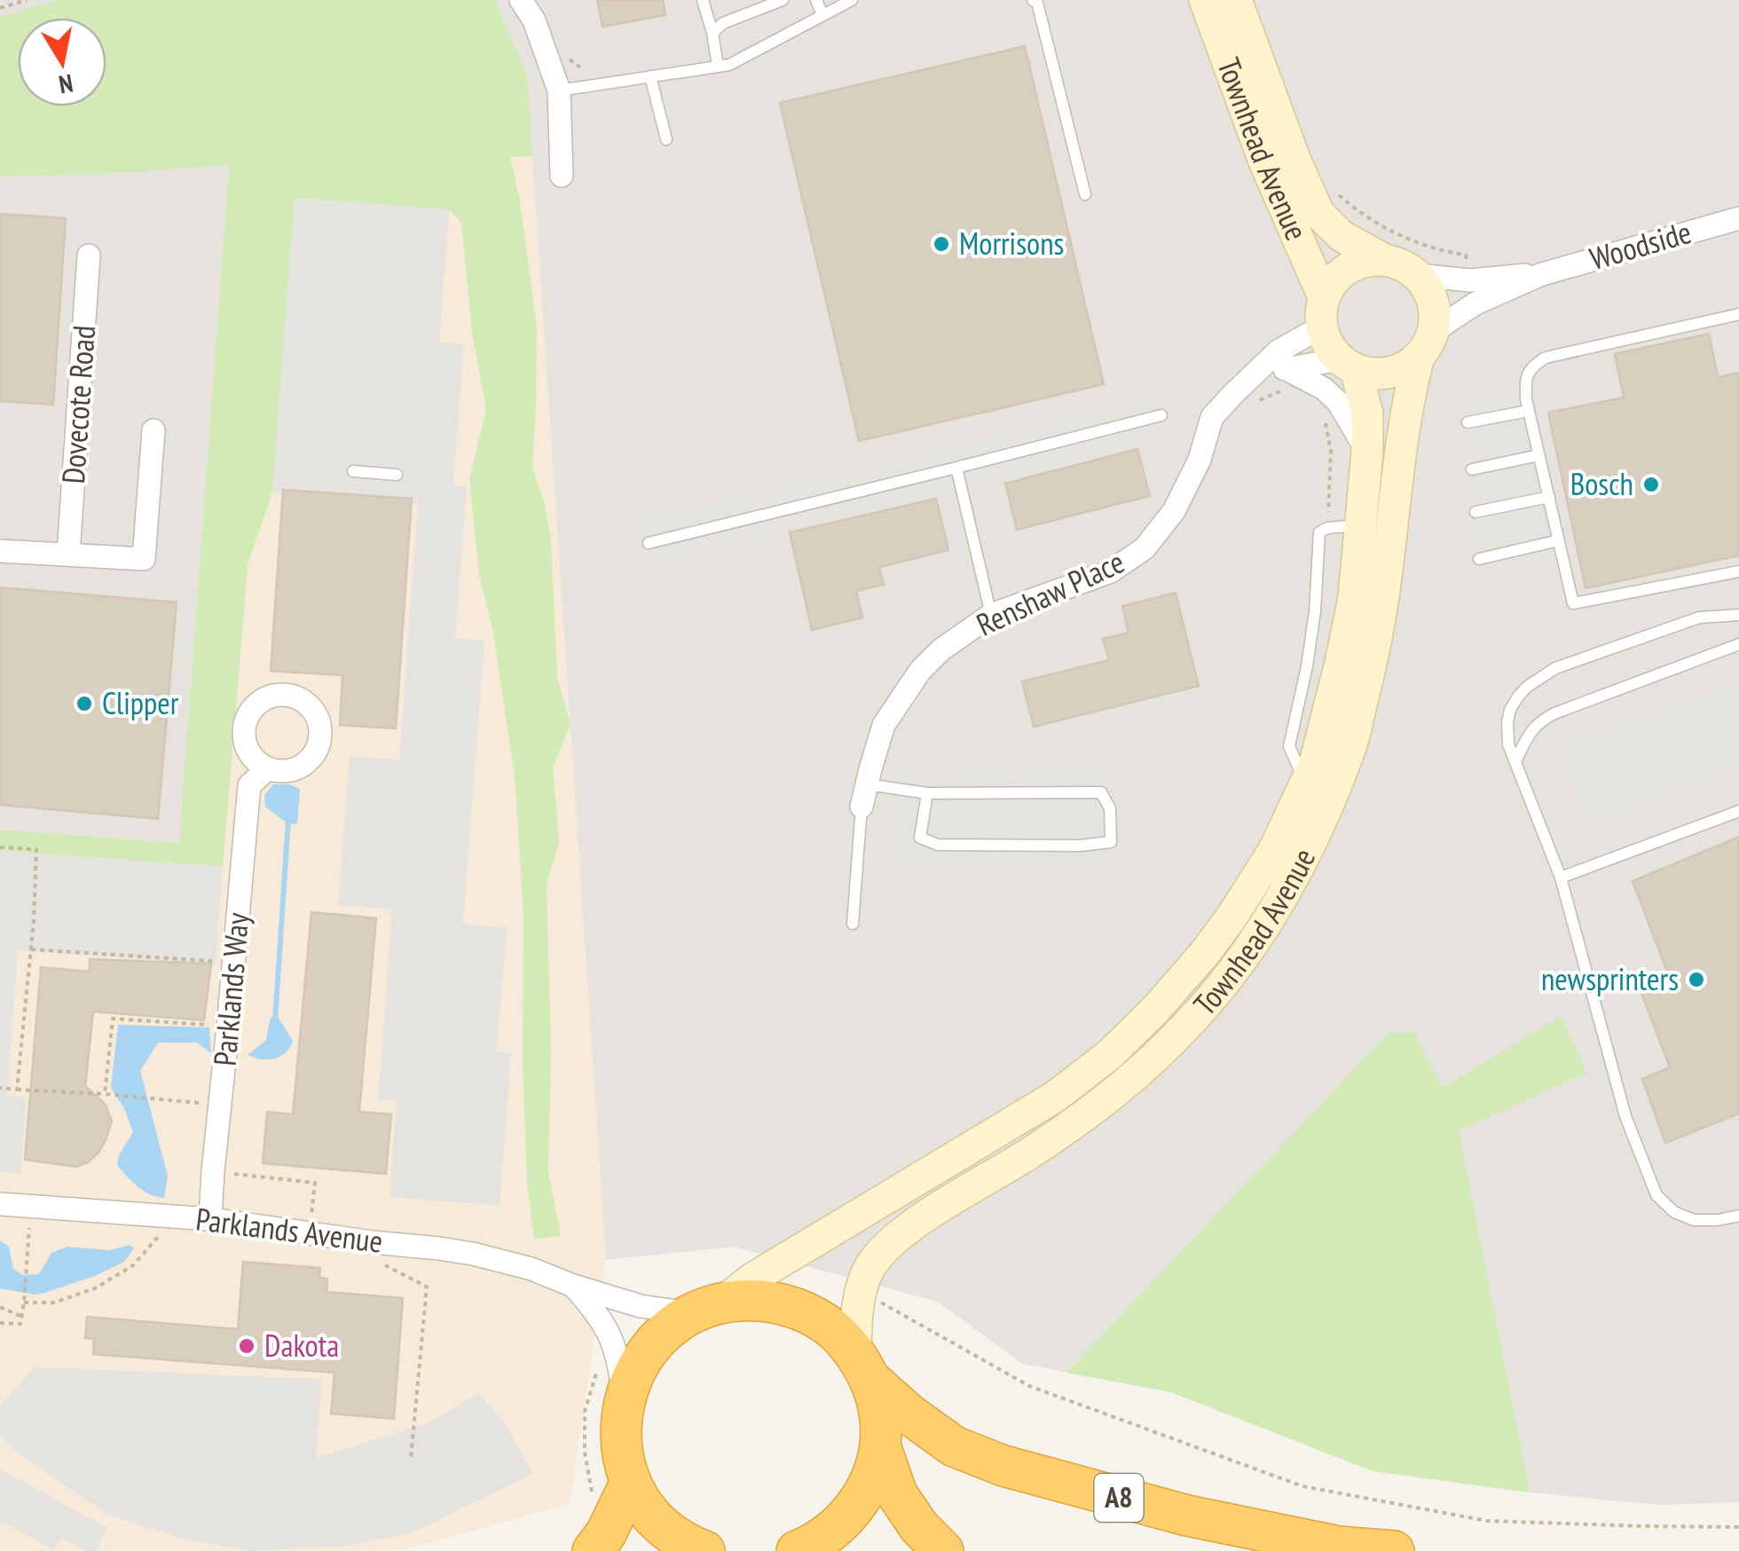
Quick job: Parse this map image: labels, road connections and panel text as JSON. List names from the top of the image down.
{
  "streets": {
    "highway": ["A8"],
    "street": [
      "Townhead Avenue",
      "Woodside",
      "Dovecote Road",
      "Renshaw Place",
      "Parklands Way",
      "Parklands Avenue"
    ]
  },
  "crossings": [
    ["Townhead Avenue", "Woodside"],
    ["Townhead Avenue", "Renshaw Place"],
    ["Townhead Avenue", "Parklands Avenue"],
    ["Townhead Avenue", "A8"],
    ["Woodside", "Renshaw Place"],
    ["Parklands Way", "Parklands Avenue"]
  ],
  "places": [
    "Morrisons",
    "Bosch",
    "Clipper",
    "newsprinters",
    "Dakota"
  ],
  "north": "bottom"
}
